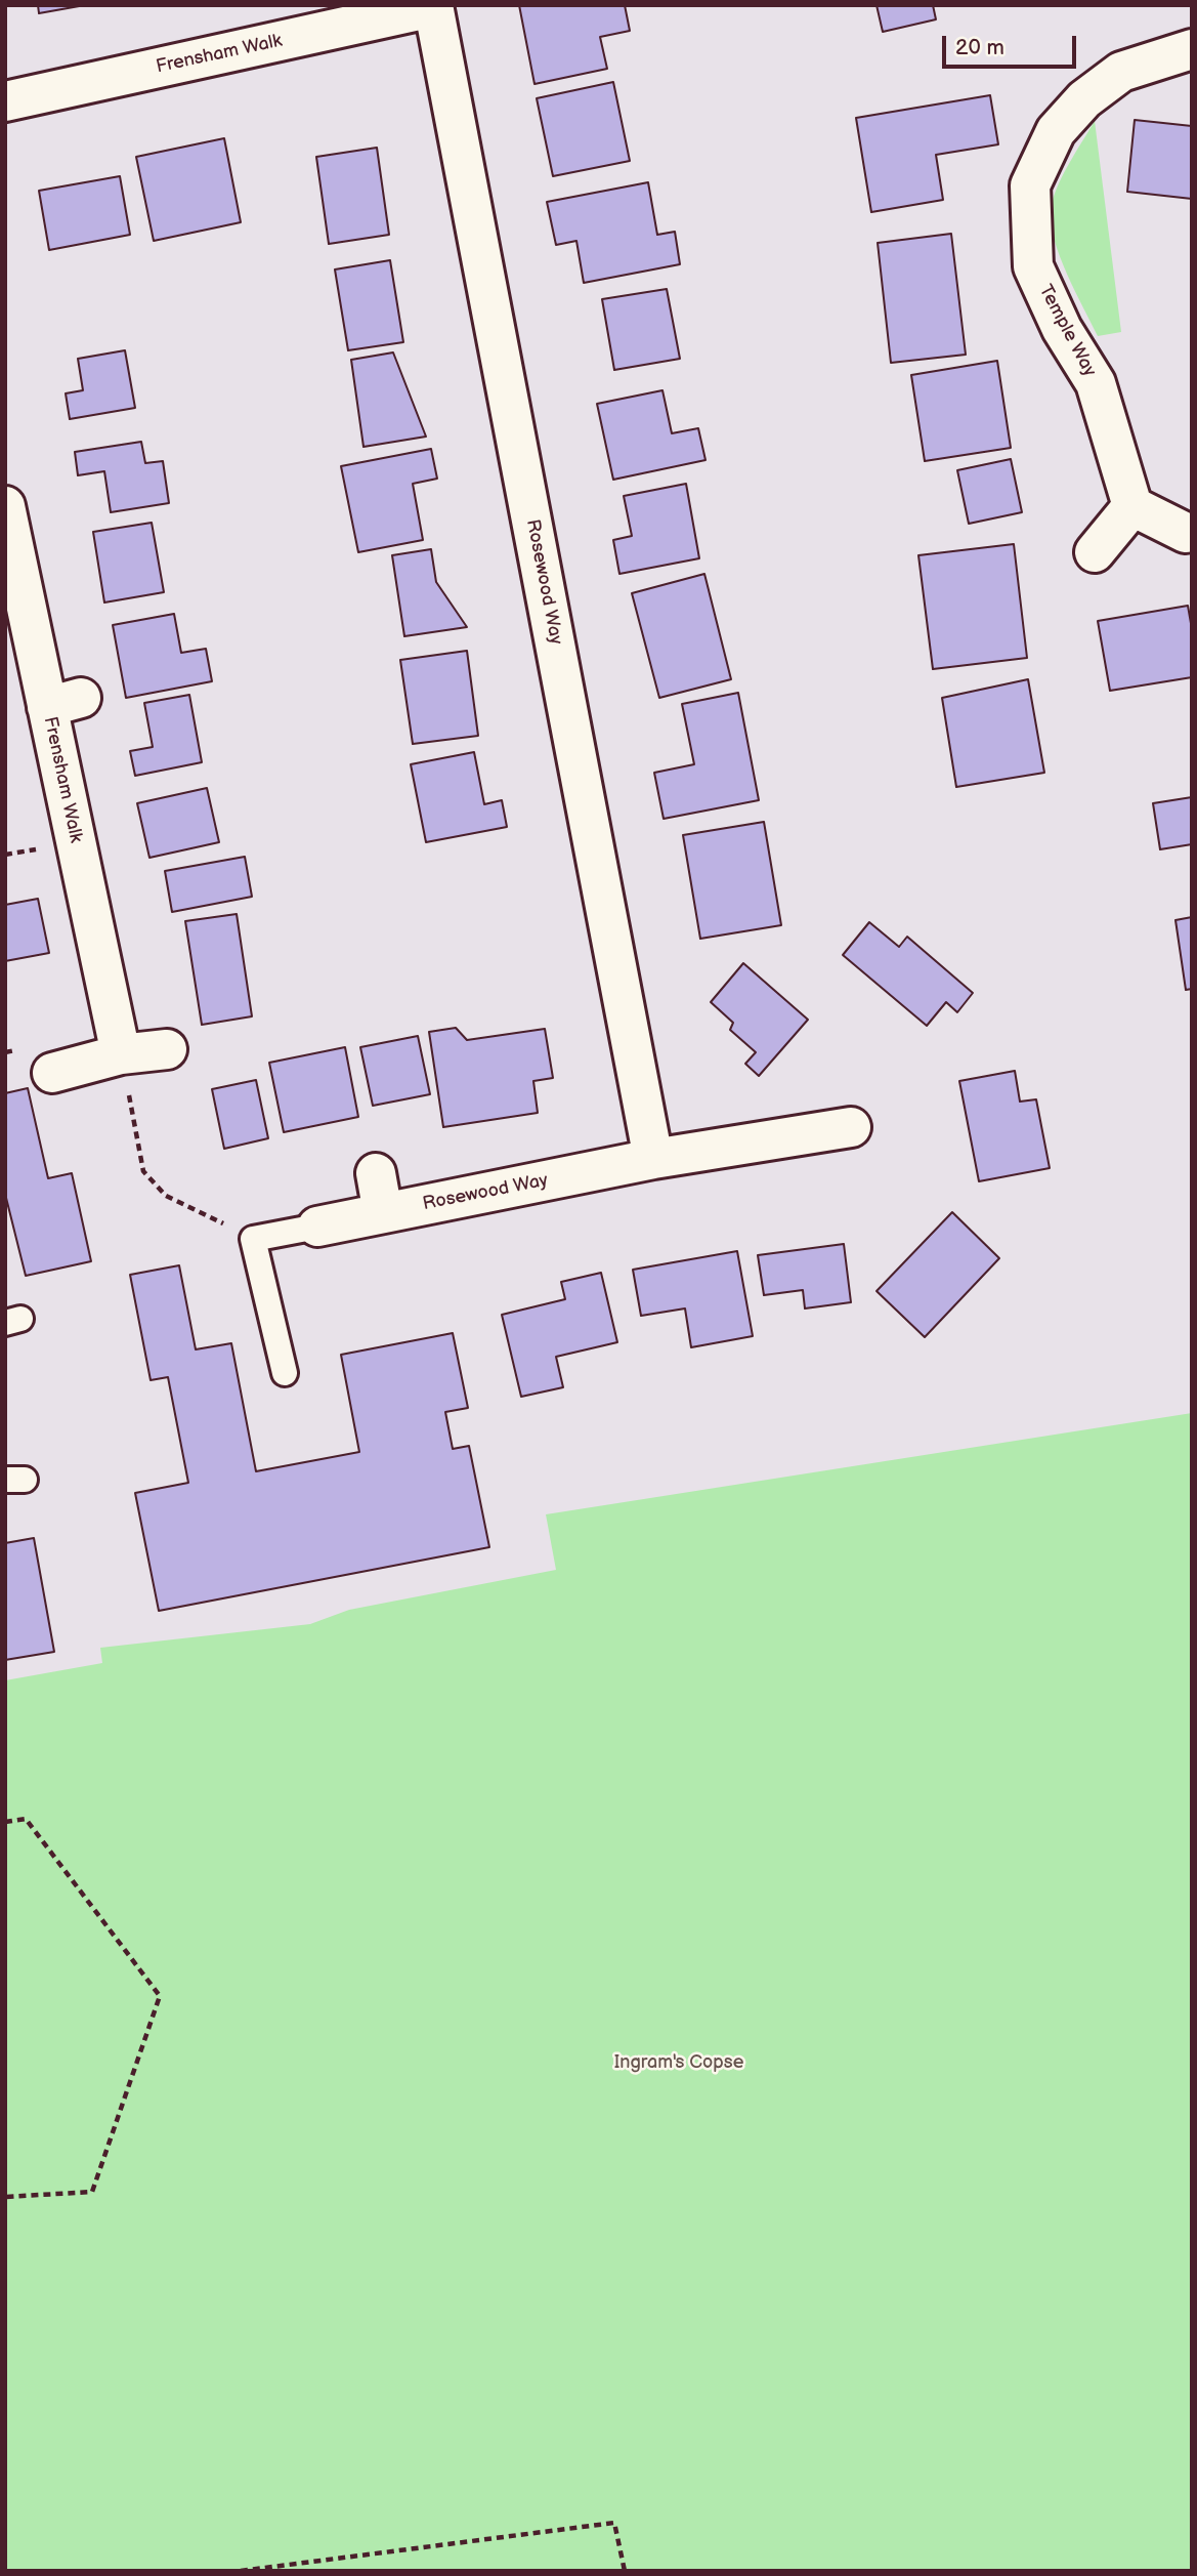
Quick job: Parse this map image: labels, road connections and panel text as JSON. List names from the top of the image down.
{
  "streets": {
    "street": ["Frensham Walk", "Temple Way", "Rosewood Way"]
  },
  "crossings": [
    ["Frensham Walk", "Rosewood Way"]
  ],
  "parks": ["Ingram's Copse"],
  "scale_bar": "20 m"
}
